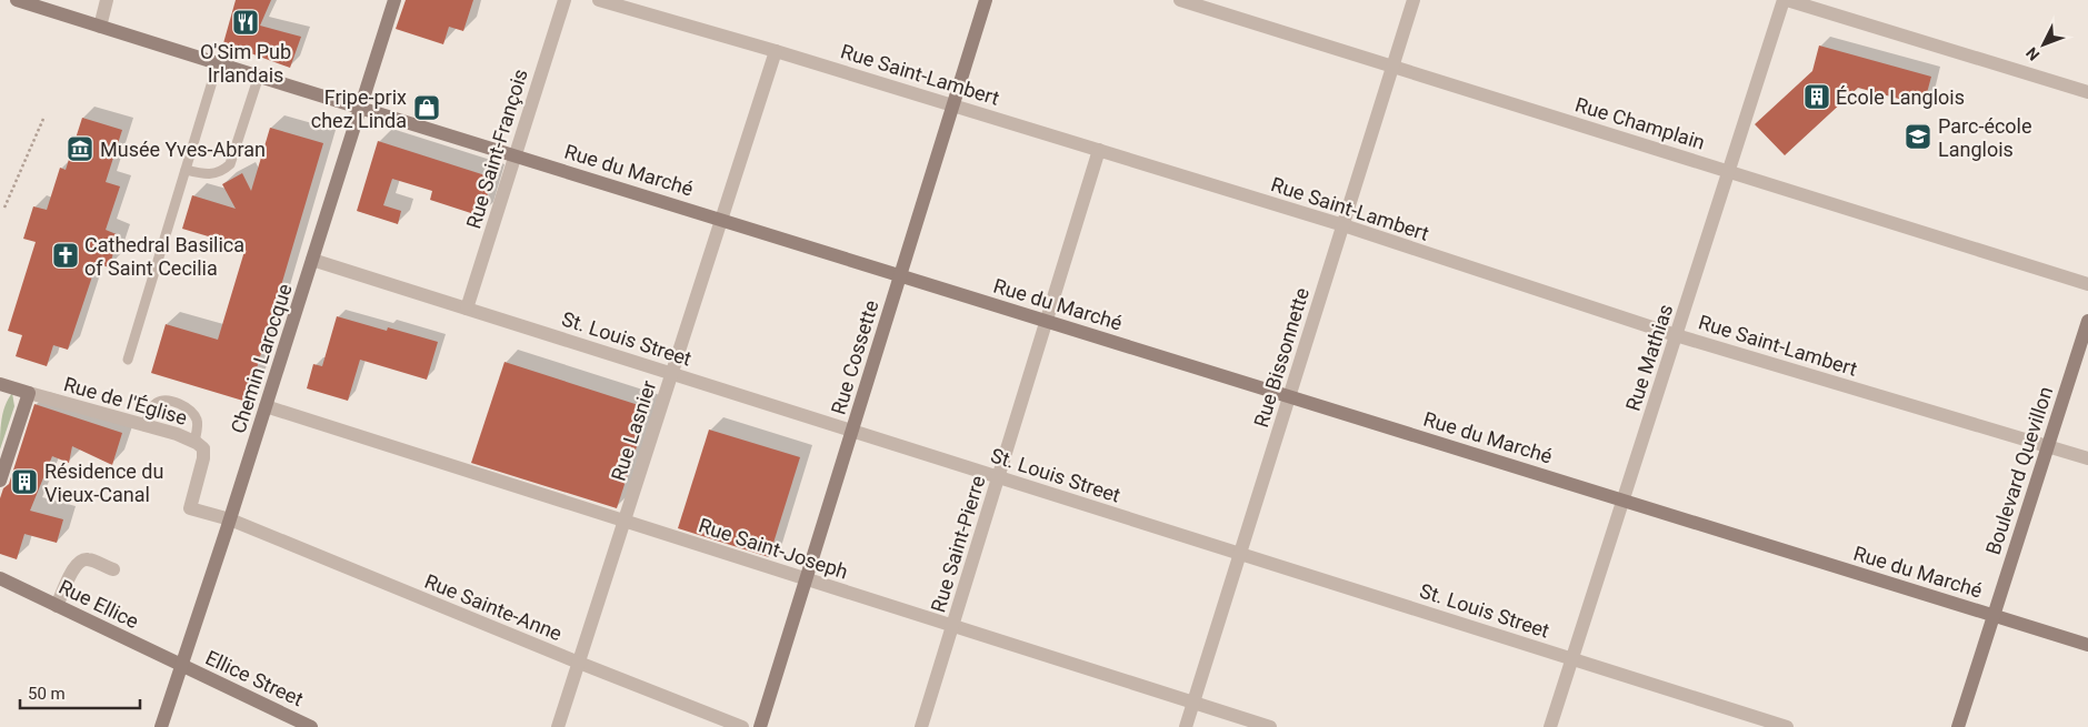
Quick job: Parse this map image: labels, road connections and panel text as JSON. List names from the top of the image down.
{
  "streets": {
    "street": [
      "Rue Saint-Lambert",
      "Rue Champlain",
      "Rue Saint-François",
      "Rue du Marché",
      "St. Louis Street",
      "Rue Cossette",
      "Rue Bissonnette",
      "Rue Mathias",
      "Chemin Larocque",
      "Rue de l'Église",
      "Rue Lasnier",
      "Boulevard Quevillon",
      "Rue Saint-Pierre",
      "Rue Saint-Joseph",
      "Rue Ellice",
      "Rue Sainte-Anne",
      "Ellice Street"
    ]
  },
  "crossings": [
    ["Rue Saint-Lambert", "Rue Cossette"],
    ["Rue Saint-Lambert", "Rue Bissonnette"],
    ["Rue Saint-Lambert", "Rue Mathias"],
    ["Rue Saint-Lambert", "Rue Lasnier"],
    ["Rue Saint-Lambert", "Boulevard Quevillon"],
    ["Rue Saint-Lambert", "Rue Saint-Pierre"],
    ["Rue Champlain", "Rue Bissonnette"],
    ["Rue Champlain", "Rue Mathias"],
    ["Rue Saint-François", "Rue du Marché"],
    ["Rue Saint-François", "St. Louis Street"],
    ["Rue du Marché", "Rue Cossette"],
    ["Rue du Marché", "Rue Bissonnette"],
    ["Rue du Marché", "Rue Mathias"],
    ["Rue du Marché", "Chemin Larocque"],
    ["Rue du Marché", "Rue Lasnier"],
    ["Rue du Marché", "Boulevard Quevillon"],
    ["Rue du Marché", "Rue Saint-Pierre"],
    ["St. Louis Street", "Rue Cossette"],
    ["St. Louis Street", "Rue Bissonnette"],
    ["St. Louis Street", "Rue Mathias"],
    ["St. Louis Street", "Chemin Larocque"],
    ["St. Louis Street", "Rue Lasnier"],
    ["St. Louis Street", "Rue Saint-Pierre"],
    ["Rue Cossette", "Rue Saint-Joseph"],
    ["Rue Bissonnette", "Rue Saint-Joseph"],
    ["Chemin Larocque", "Rue de l'Église"],
    ["Chemin Larocque", "Rue Saint-Joseph"],
    ["Chemin Larocque", "Rue Ellice"],
    ["Chemin Larocque", "Rue Sainte-Anne"],
    ["Chemin Larocque", "Ellice Street"],
    ["Rue de l'Église", "Rue Sainte-Anne"],
    ["Rue Lasnier", "Rue Saint-Joseph"],
    ["Rue Lasnier", "Rue Sainte-Anne"],
    ["Rue Saint-Pierre", "Rue Saint-Joseph"],
    ["Rue Ellice", "Ellice Street"]
  ],
  "places": {
    "restaurant": ["O'Sim Pub Irlandais"],
    "building": ["École Langlois", "Résidence du Vieux-Canal"],
    "shop": ["Fripe-prix chez Linda"],
    "school or university": ["Parc-école Langlois"],
    "museum": ["Musée Yves-Abran"],
    "church": ["Cathedral Basilica of Saint Cecilia"]
  },
  "scale_bar": "50 m",
  "north": "bottom left"
}
